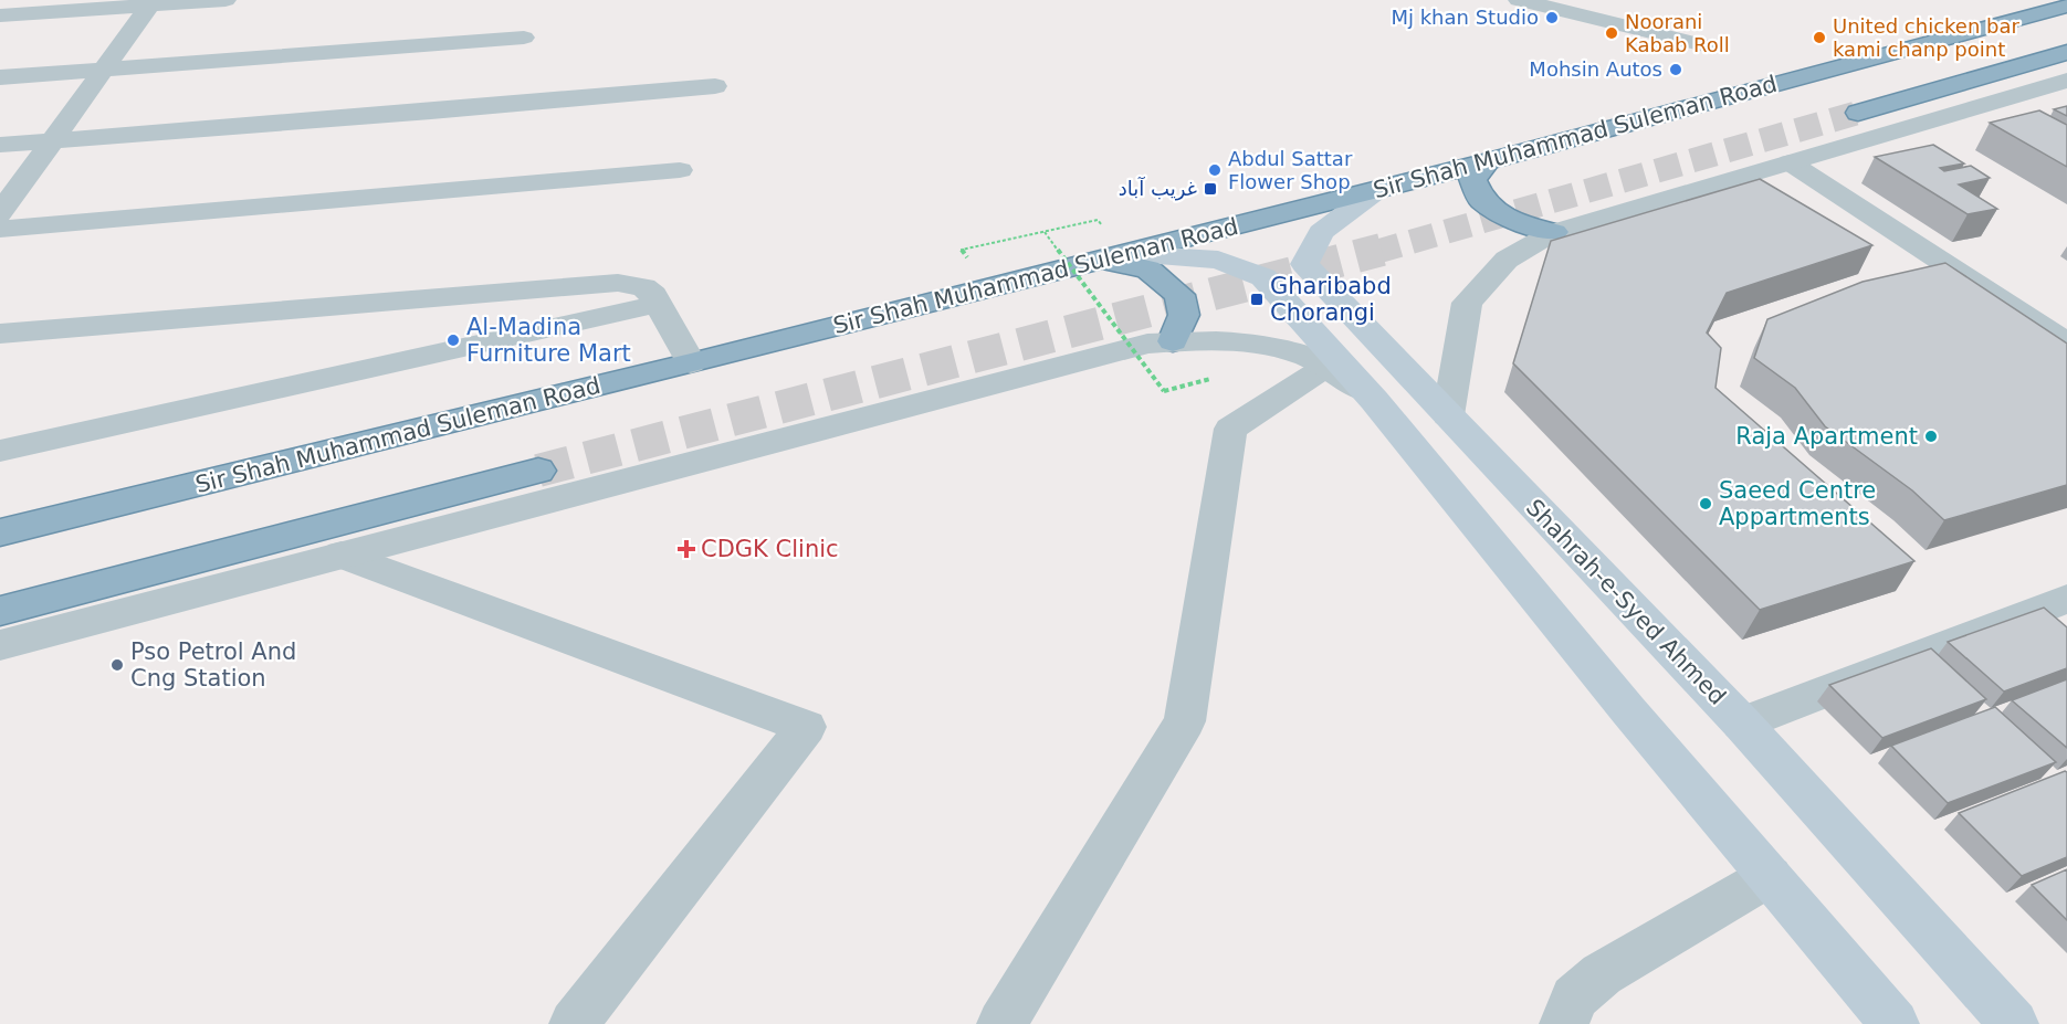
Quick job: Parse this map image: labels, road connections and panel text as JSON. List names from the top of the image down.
{
  "streets": {
    "highway": ["Sir Shah Muhammad Suleman Road"],
    "main road": ["Shahrah-e-Syed Ahmed"]
  },
  "crossings": [
    ["Sir Shah Muhammad Suleman Road", "Shahrah-e-Syed Ahmed"]
  ],
  "places": {
    "other": [
      "Mj khan Studio",
      "Noorani Kabab Roll",
      "United chicken bar kami chanp point",
      "Mohsin Autos",
      "Abdul Sattar Flower Shop",
      "Al-Madina Furniture Mart",
      "Raja Apartment",
      "Saeed Centre Appartments",
      "Pso Petrol And Cng Station"
    ],
    "transit": ["غریب آباد", "Gharibabd Chorangi"],
    "health": ["CDGK Clinic"]
  }
}
